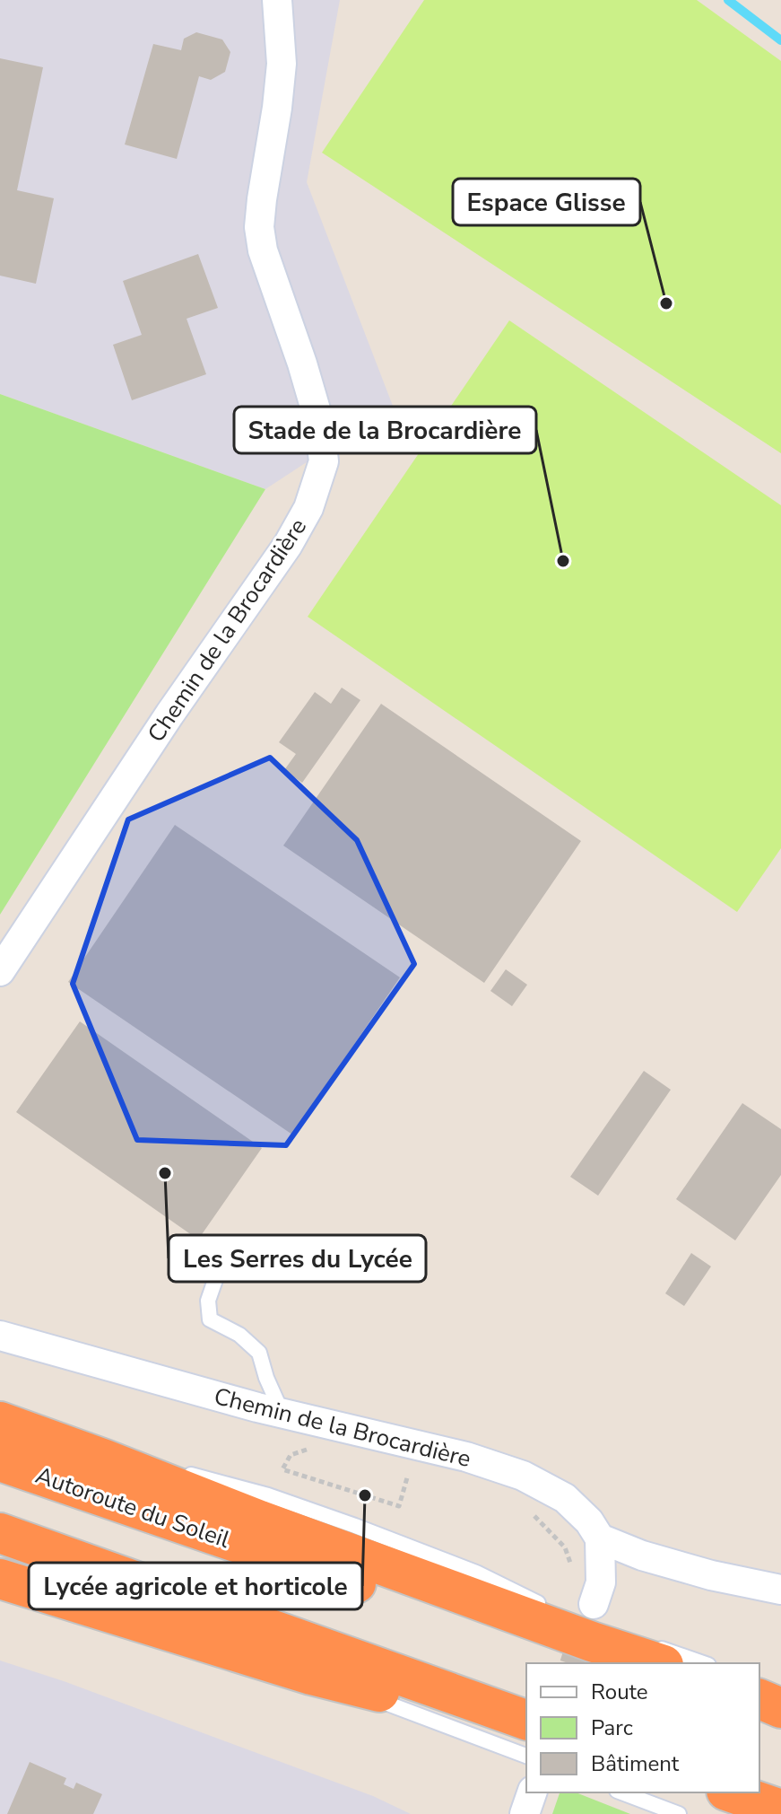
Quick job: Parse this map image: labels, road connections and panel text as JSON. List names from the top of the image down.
{
  "streets": {
    "highway": ["Autoroute du Soleil"],
    "street": ["Chemin de la Brocardière"]
  },
  "places": [
    "Espace Glisse",
    "Stade de la Brocardière",
    "Les Serres du Lycée",
    "Lycée agricole et horticole"
  ],
  "legend": ["Route", "Parc", "Bâtiment"]
}
